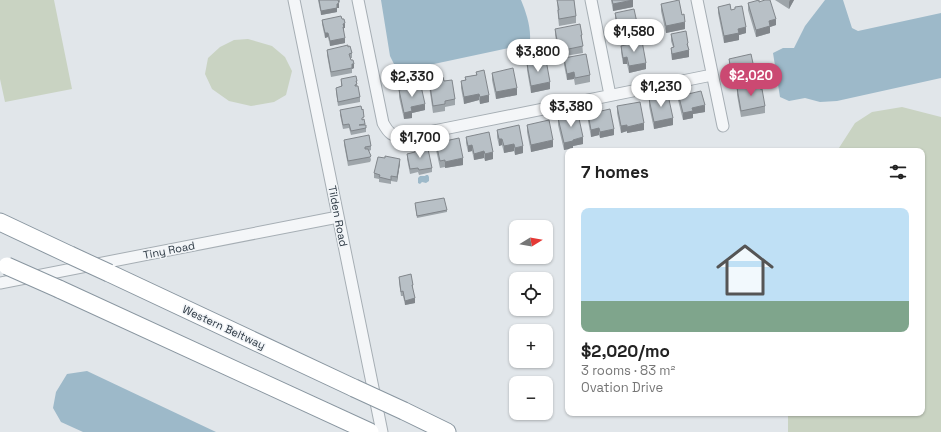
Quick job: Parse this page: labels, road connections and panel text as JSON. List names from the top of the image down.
{
  "streets": {
    "highway": ["Western Beltway"],
    "street": ["Tilden Road", "Tiny Road"]
  },
  "crossings": [
    ["Tilden Road", "Tiny Road"]
  ],
  "north": "right",
  "page": {
    "price": [
      "$1,580",
      "$3,800",
      "$2,020",
      "$2,330",
      "$1,230",
      "$3,380",
      "$1,700"
    ],
    "heading": "7 homes",
    "list": [
      {
        "name": "$2,020/mo",
        "note": "3 rooms · 83 m² · Ovation Drive"
      }
    ],
    "map_buttons": ["+", "−"]
  }
}
